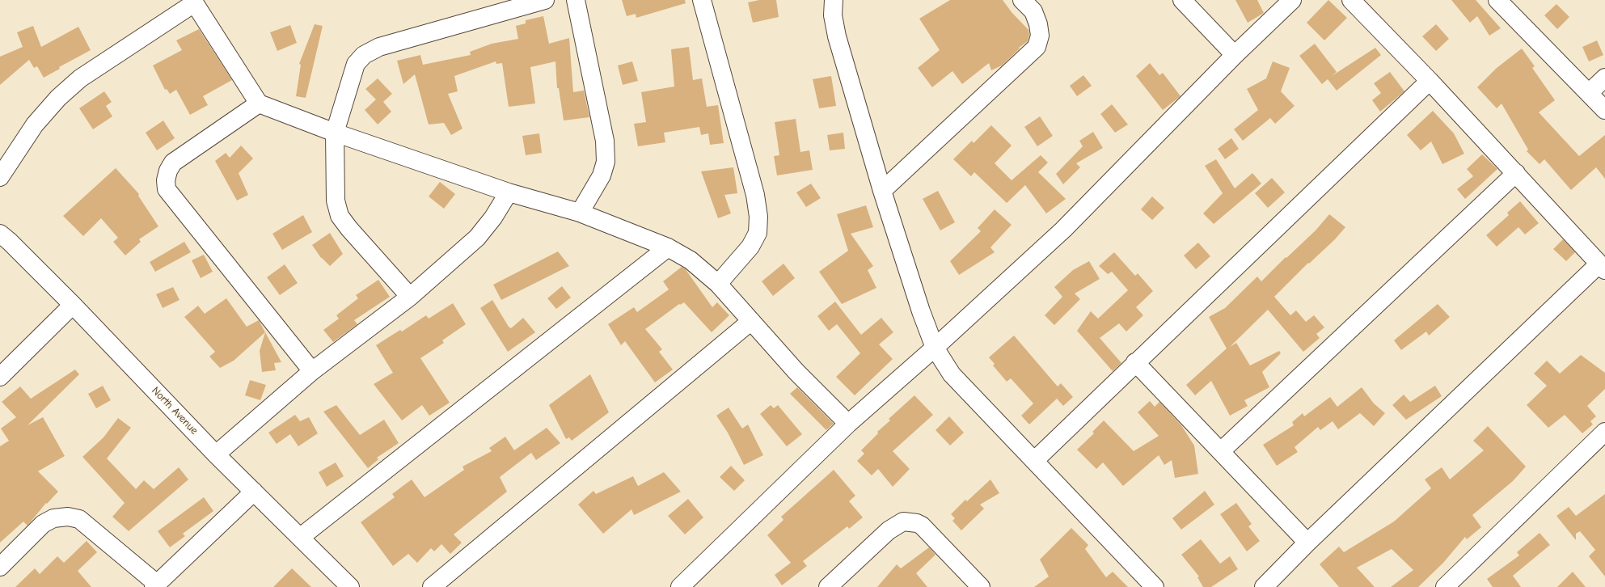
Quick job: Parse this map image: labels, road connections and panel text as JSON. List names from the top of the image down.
{
  "streets": {
    "street": ["North Avenue"]
  }
}
